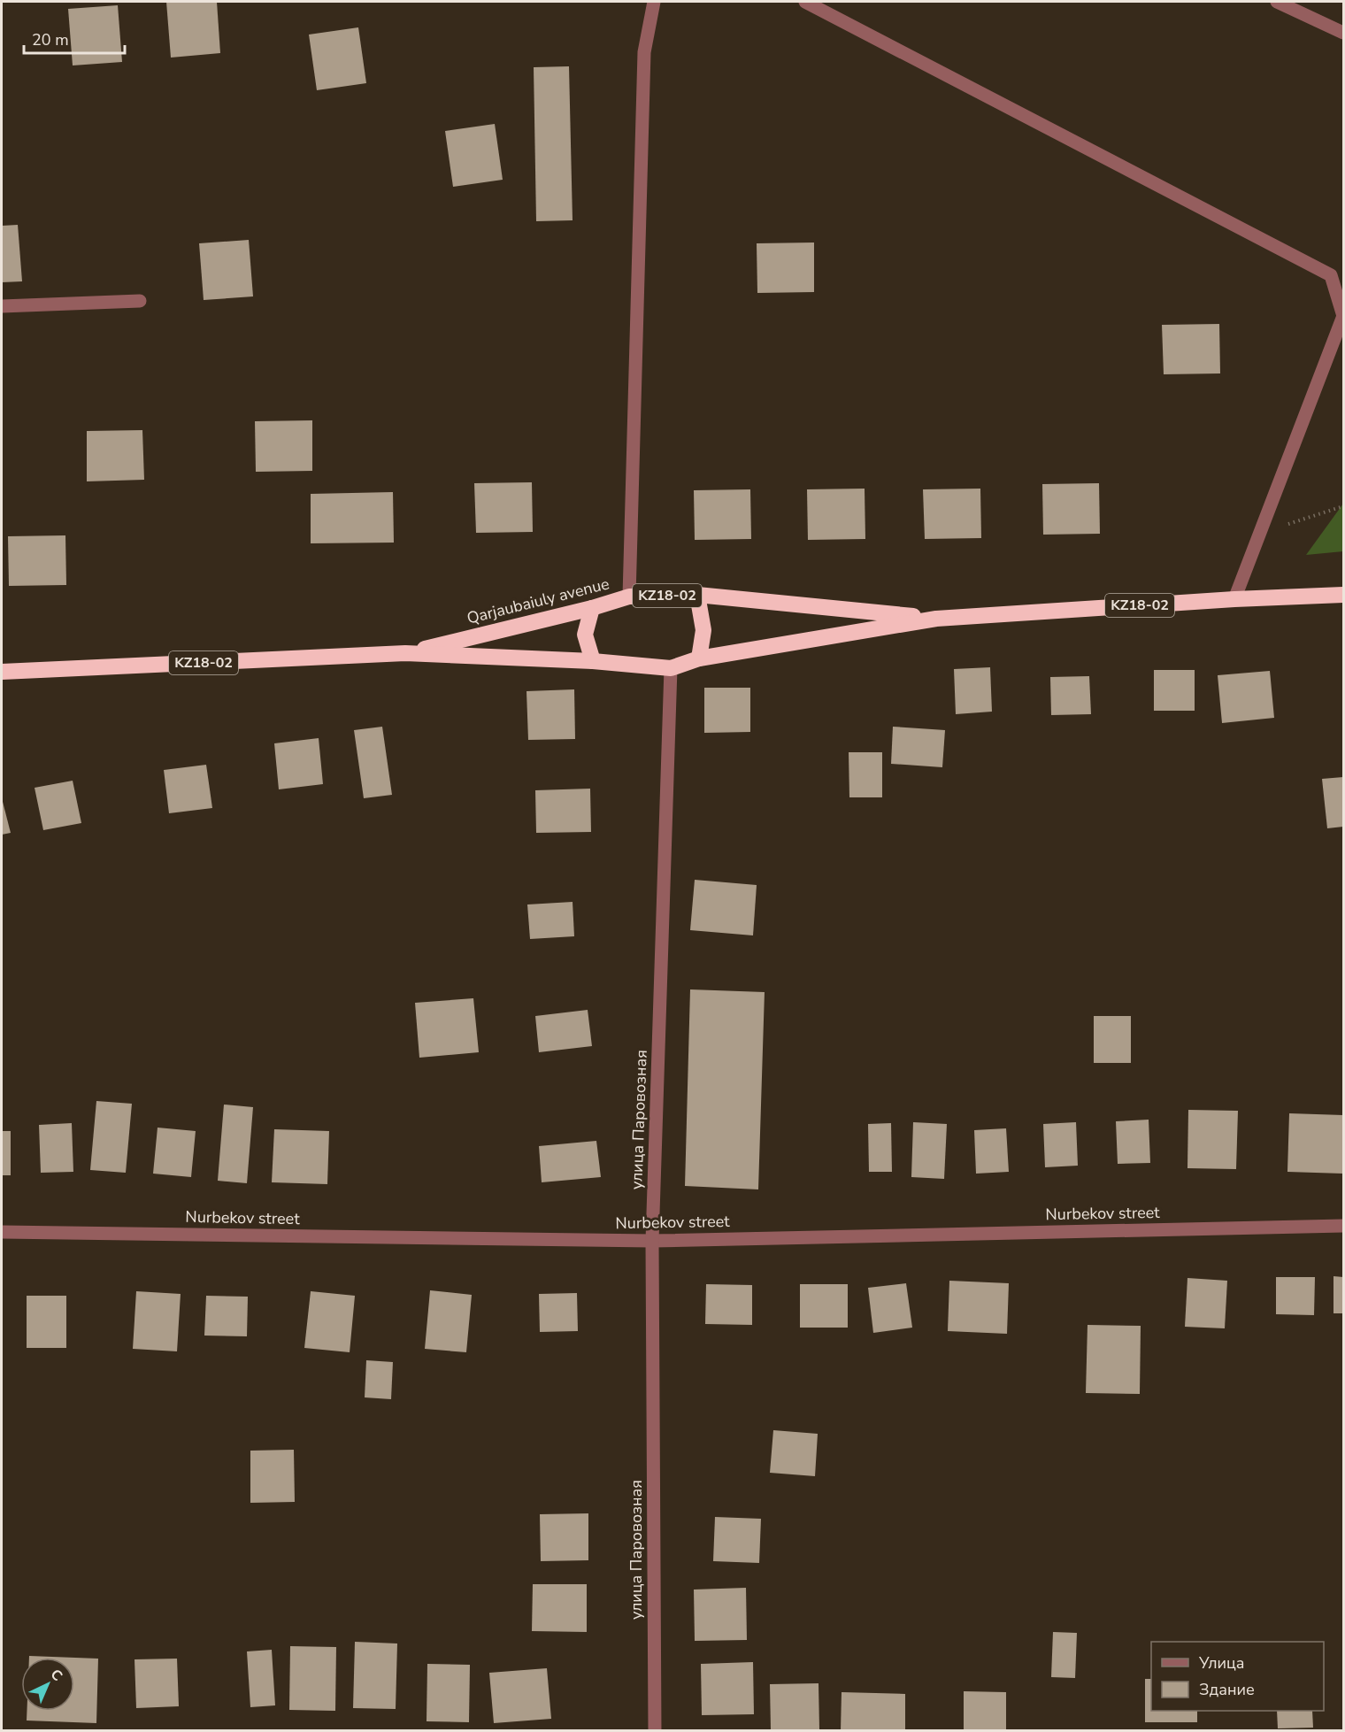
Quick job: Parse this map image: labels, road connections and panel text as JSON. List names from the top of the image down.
{
  "streets": {
    "highway": ["KZ18-02", "Qarjaubaiuly avenue"],
    "street": ["улица Паровозная", "Nurbekov street"]
  },
  "crossings": [
    ["KZ18-02", "Qarjaubaiuly avenue"],
    ["Qarjaubaiuly avenue", "улица Паровозная"],
    ["улица Паровозная", "Nurbekov street"]
  ],
  "legend": ["Улица", "Здание"],
  "scale_bar": "20 m",
  "north": "top right"
}
